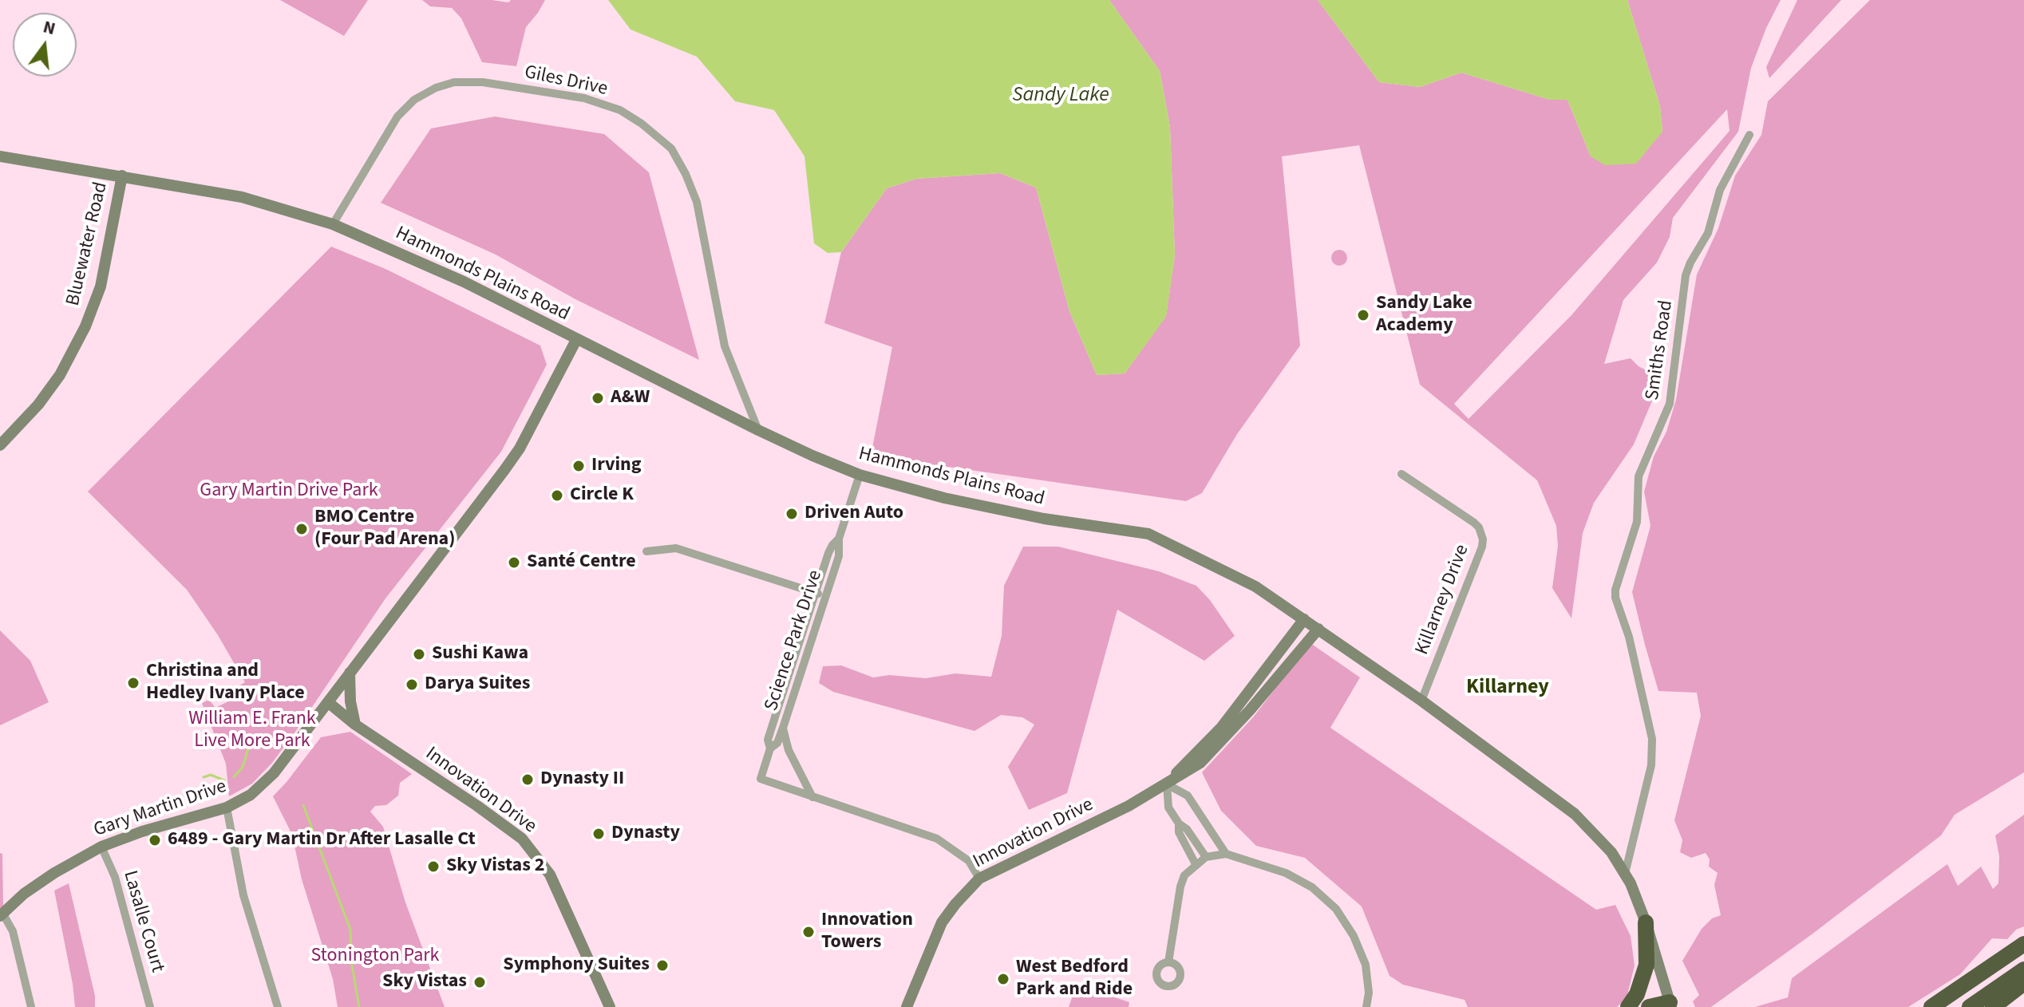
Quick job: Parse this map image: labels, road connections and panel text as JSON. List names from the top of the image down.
{
  "streets": {
    "street": [
      "Giles Drive",
      "Bluewater Road",
      "Hammonds Plains Road",
      "Smiths Road",
      "Killarney Drive",
      "Science Park Drive",
      "Innovation Drive",
      "Gary Martin Drive",
      "Lasalle Court"
    ]
  },
  "crossings": [
    ["Giles Drive", "Hammonds Plains Road"],
    ["Bluewater Road", "Hammonds Plains Road"],
    ["Hammonds Plains Road", "Smiths Road"],
    ["Hammonds Plains Road", "Killarney Drive"],
    ["Hammonds Plains Road", "Science Park Drive"],
    ["Hammonds Plains Road", "Innovation Drive"],
    ["Hammonds Plains Road", "Gary Martin Drive"],
    ["Innovation Drive", "Gary Martin Drive"],
    ["Gary Martin Drive", "Lasalle Court"]
  ],
  "districts": ["Killarney"],
  "water": ["Sandy Lake"],
  "parks": ["Gary Martin Drive Park", "William E. Frank Live More Park", "Stonington Park"],
  "places": [
    "Sandy Lake Academy",
    "A&W",
    "Irving",
    "Circle K",
    "Driven Auto",
    "BMO Centre (Four Pad Arena)",
    "Santé Centre",
    "Sushi Kawa",
    "Christina and Hedley Ivany Place",
    "Darya Suites",
    "Dynasty II",
    "Dynasty",
    "6489 - Gary Martin Dr After Lasalle Ct",
    "Sky Vistas 2",
    "Innovation Towers",
    "Symphony Suites",
    "West Bedford Park and Ride",
    "Sky Vistas"
  ],
  "north": "top"
}
